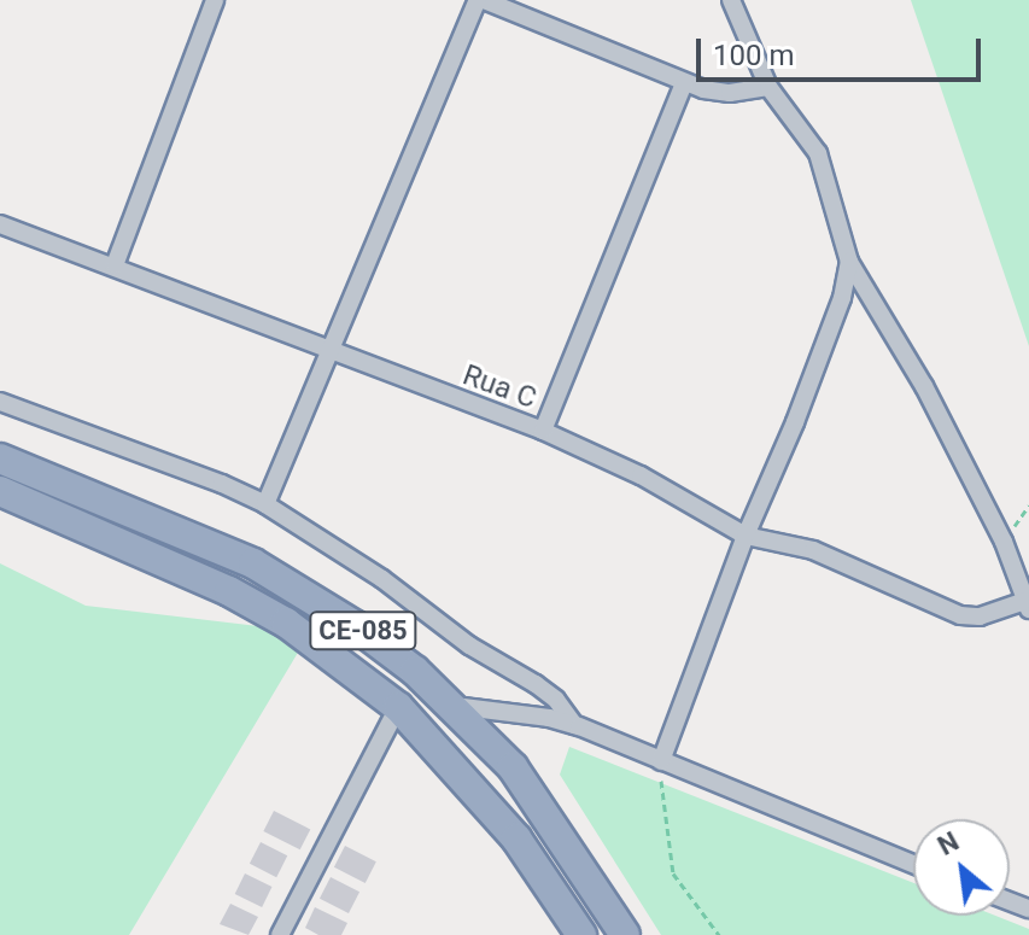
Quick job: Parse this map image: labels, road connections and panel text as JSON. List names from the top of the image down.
{
  "streets": {
    "highway": ["CE-085"],
    "street": ["Rua C"]
  },
  "scale_bar": "100 m",
  "north": "top left"
}
